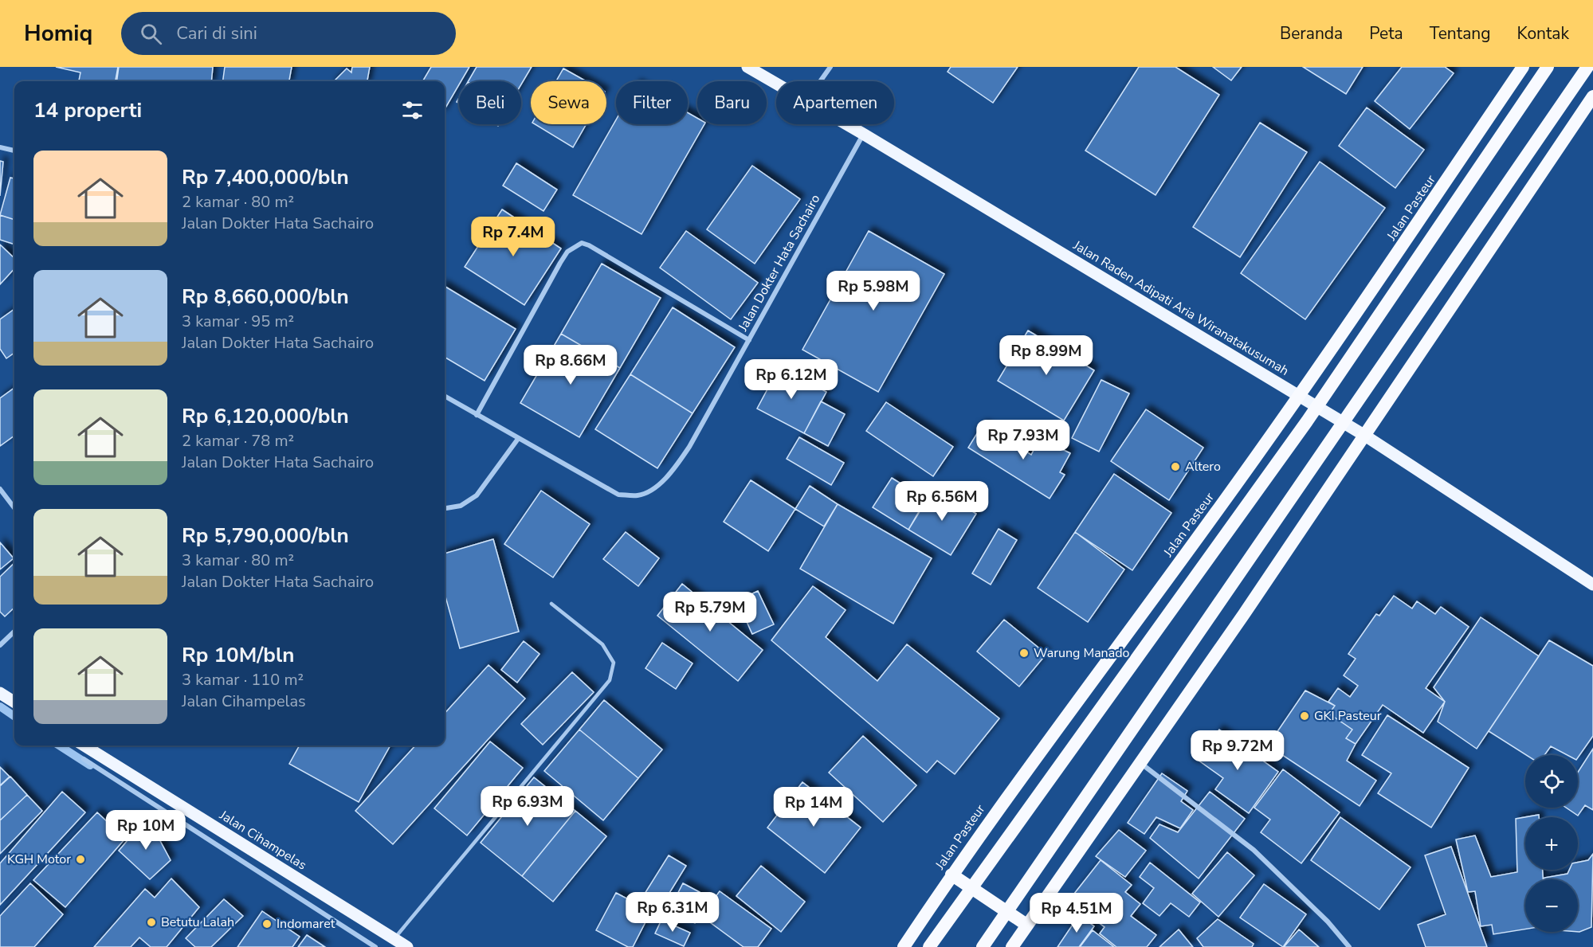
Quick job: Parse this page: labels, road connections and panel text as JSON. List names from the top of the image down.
{
  "streets": {
    "highway": ["Jalan Pasteur"],
    "main road": ["Jalan Raden Adipati Aria Wiranatakusumah", "Jalan Cihampelas"],
    "street": ["Jalan Dokter Hata Sachairo"]
  },
  "crossings": [
    ["Jalan Pasteur", "Jalan Raden Adipati Aria Wiranatakusumah"],
    ["Jalan Dokter Hata Sachairo", "Jalan Raden Adipati Aria Wiranatakusumah"]
  ],
  "places": [
    "Altero",
    "Warung Manado",
    "GKI Pasteur",
    "KGH Motor",
    "Betutu Lalah",
    "Indomaret"
  ],
  "page": {
    "header": "Homiq",
    "search": "Cari di sini",
    "nav": [
      "Beranda",
      "Peta",
      "Tentang",
      "Kontak"
    ],
    "chip": [
      "Beli",
      "Sewa",
      "Filter",
      "Baru",
      "Apartemen"
    ],
    "heading": "14 properti",
    "list": [
      {
        "name": "Rp 7,400,000/bln",
        "note": "2 kamar · 80 m² · Jalan Dokter Hata Sachairo"
      },
      {
        "name": "Rp 8,660,000/bln",
        "note": "3 kamar · 95 m² · Jalan Dokter Hata Sachairo"
      },
      {
        "name": "Rp 6,120,000/bln",
        "note": "2 kamar · 78 m² · Jalan Dokter Hata Sachairo"
      },
      {
        "name": "Rp 5,790,000/bln",
        "note": "3 kamar · 80 m² · Jalan Dokter Hata Sachairo"
      },
      {
        "name": "Rp 10M/bln",
        "note": "3 kamar · 110 m² · Jalan Cihampelas"
      }
    ],
    "price": [
      "Rp 7.4M",
      "Rp 5.98M",
      "Rp 8.99M",
      "Rp 8.66M",
      "Rp 6.12M",
      "Rp 7.93M",
      "Rp 6.56M",
      "Rp 5.79M",
      "Rp 9.72M",
      "Rp 6.93M",
      "Rp 14M",
      "Rp 10M",
      "Rp 6.31M",
      "Rp 4.51M"
    ],
    "map_buttons": ["+", "−"]
  }
}
